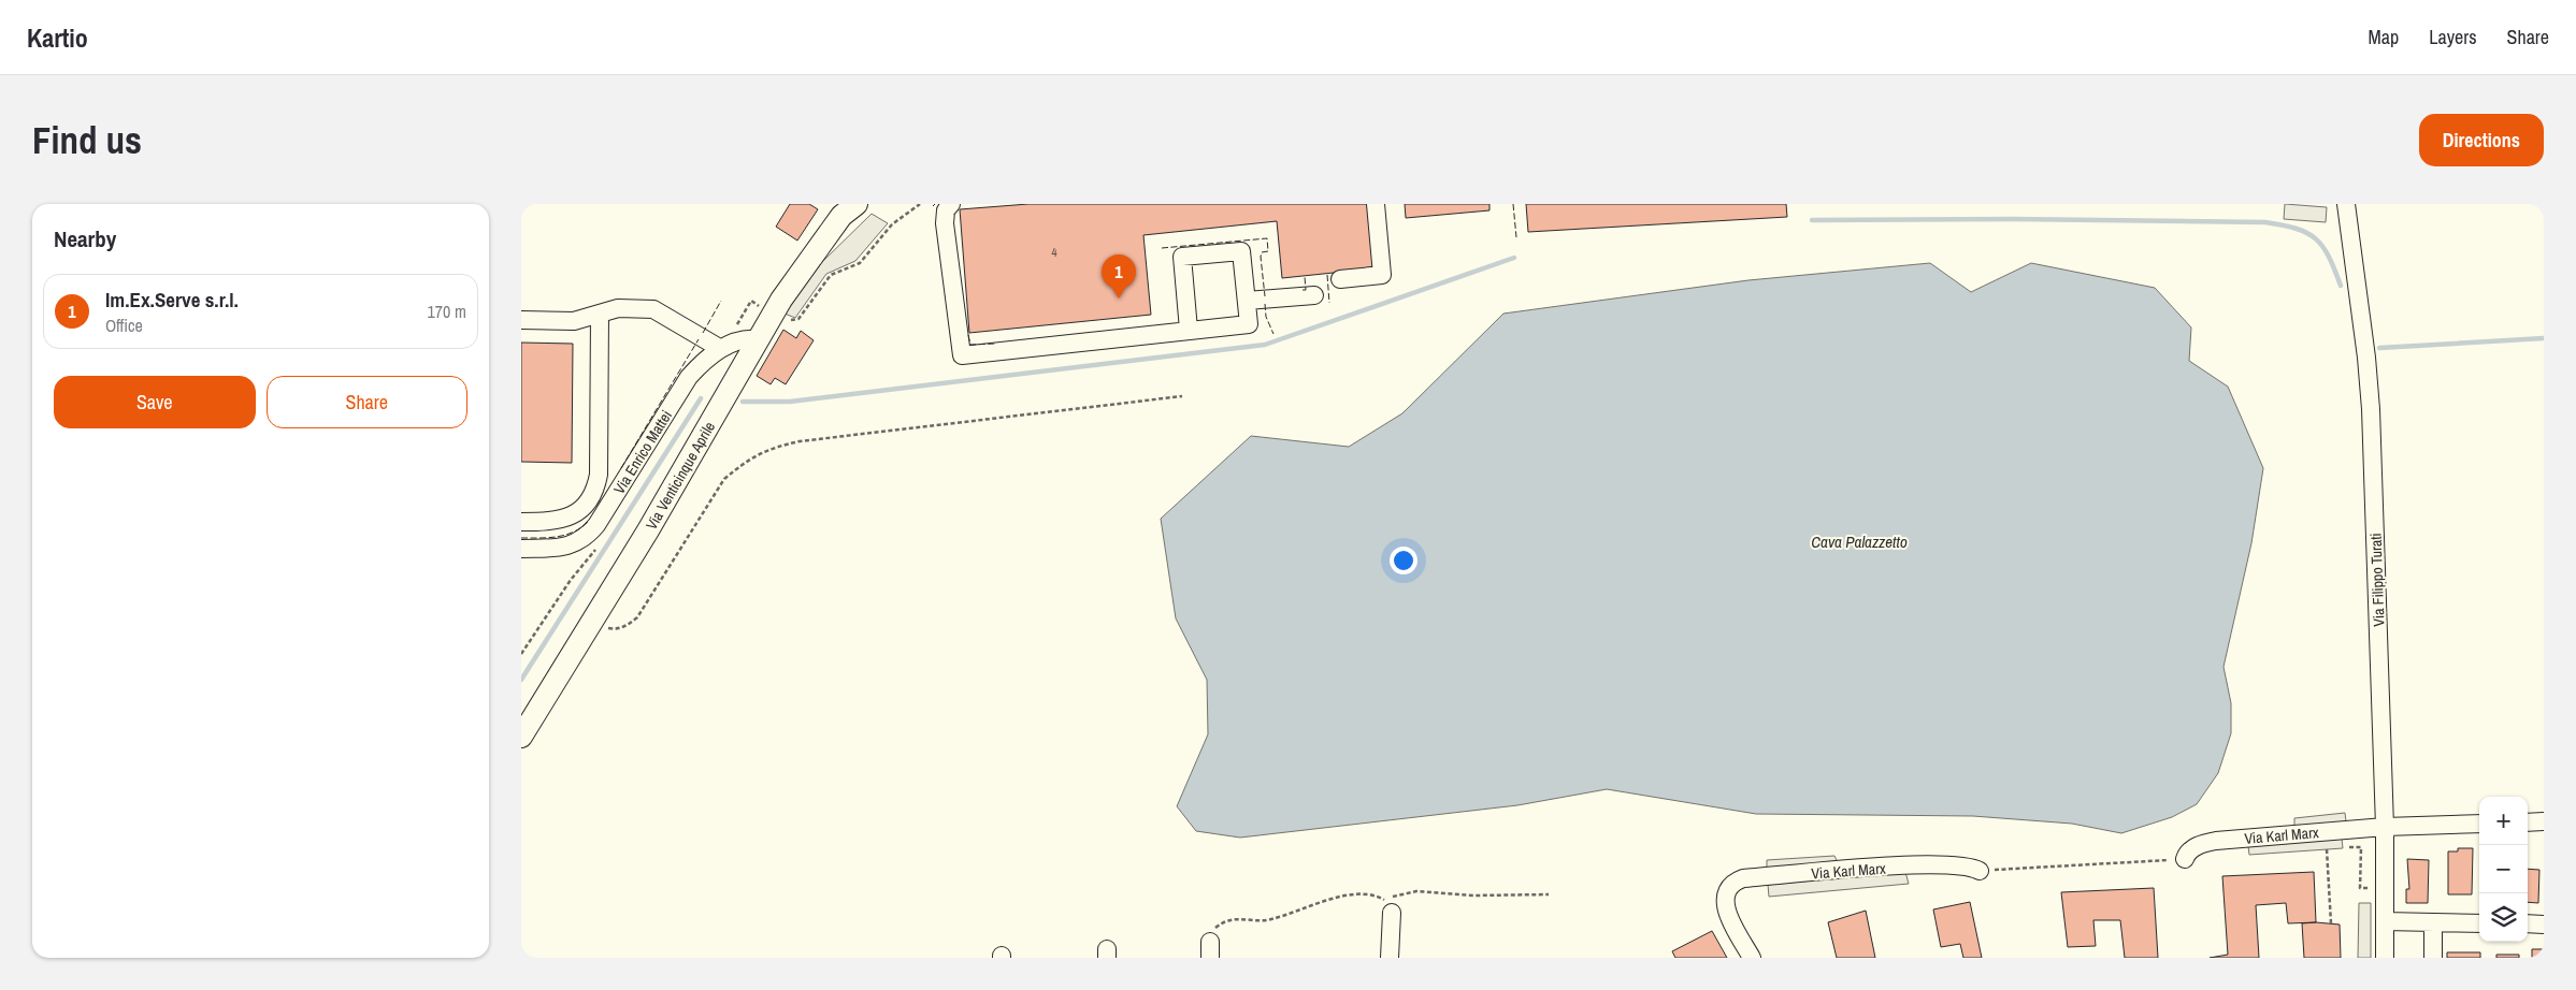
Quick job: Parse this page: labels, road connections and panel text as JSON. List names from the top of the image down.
{
  "streets": {
    "main road": ["Via Venticinque Aprile"],
    "street": ["Via Enrico Mattei", "Via Filippo Turati", "Via Karl Marx"]
  },
  "crossings": [
    ["Via Enrico Mattei", "Via Venticinque Aprile"],
    ["Via Filippo Turati", "Via Karl Marx"]
  ],
  "water": ["Cava Palazzetto"],
  "house_numbers": ["4"],
  "page": {
    "header": "Kartio",
    "nav": ["Map", "Layers", "Share"],
    "buttons": [
      "Directions",
      ["Save", "Share"]
    ],
    "title": "Find us",
    "heading": "Nearby",
    "pins": "1",
    "list": [
      {
        "mark": "1",
        "name": "Im.Ex.Serve s.r.l.",
        "note": "Office",
        "value": "170 m"
      }
    ],
    "map_buttons": ["+", "−"]
  }
}
